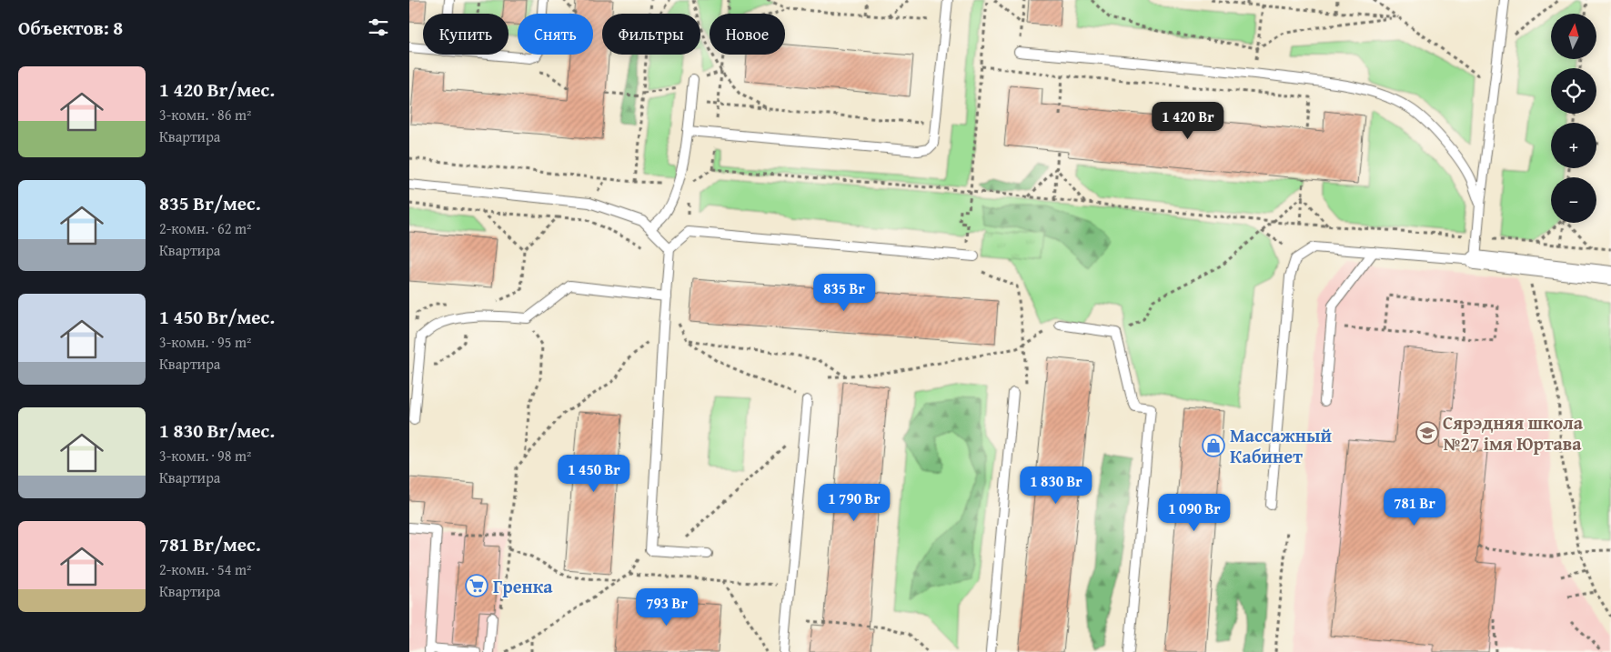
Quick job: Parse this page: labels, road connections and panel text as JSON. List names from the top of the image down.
{
  "places": {
    "school or university": ["Сярэдняя школа №27 імя Юртава"],
    "shop": ["Массажный Кабинет"],
    "supermarket": ["Гренка"]
  },
  "north": "top",
  "page": {
    "heading": "Объектов: 8",
    "map_buttons": ["+", "−"],
    "chip": [
      "Купить",
      "Снять",
      "Фильтры",
      "Новое"
    ],
    "list": [
      {
        "name": "1 420 Br/мес.",
        "note": "3-комн. · 86 m² · Квартира"
      },
      {
        "name": "835 Br/мес.",
        "note": "2-комн. · 62 m² · Квартира"
      },
      {
        "name": "1 450 Br/мес.",
        "note": "3-комн. · 95 m² · Квартира"
      },
      {
        "name": "1 830 Br/мес.",
        "note": "3-комн. · 98 m² · Квартира"
      },
      {
        "name": "781 Br/мес.",
        "note": "2-комн. · 54 m² · Квартира"
      }
    ],
    "price": [
      "1 420 Br",
      "835 Br",
      "1 450 Br",
      "1 830 Br",
      "1 790 Br",
      "781 Br",
      "1 090 Br",
      "793 Br"
    ]
  }
}
